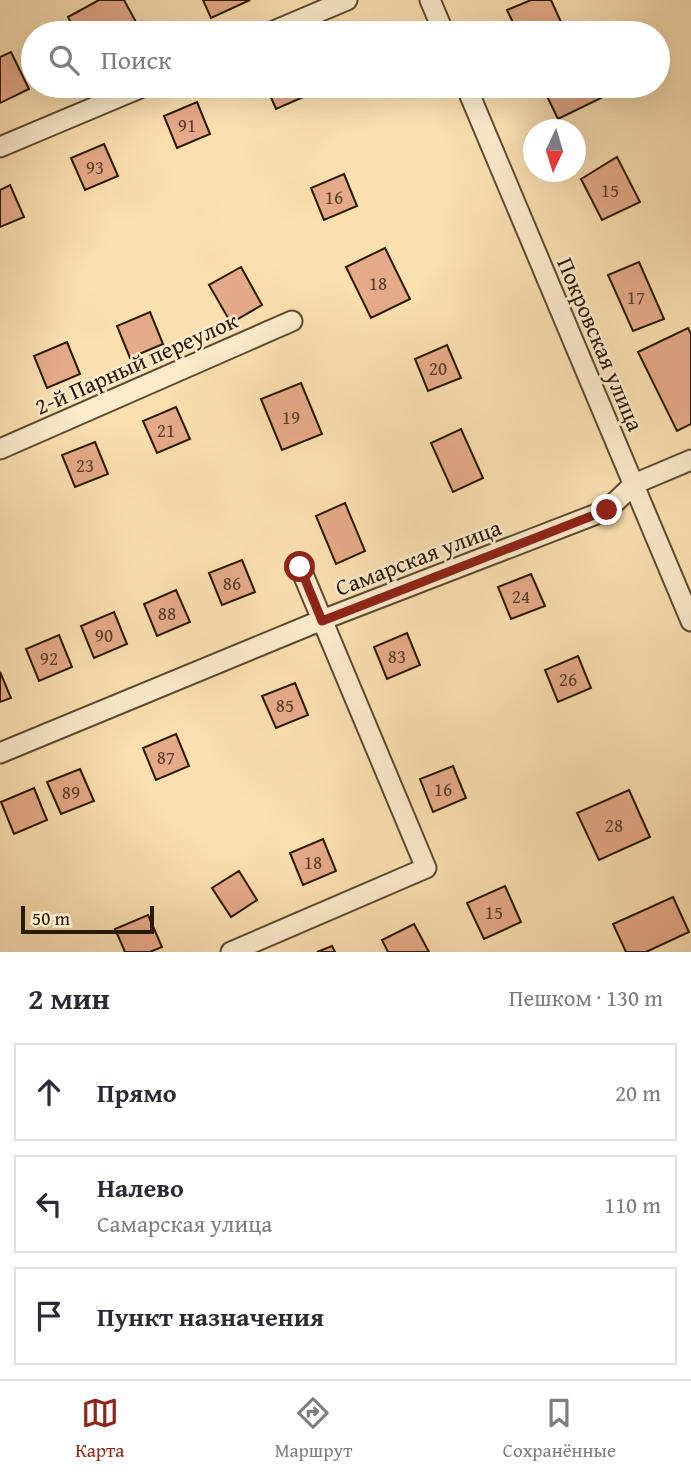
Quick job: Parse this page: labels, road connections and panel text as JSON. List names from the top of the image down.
{
  "streets": {
    "street": ["Покровская улица", "2-й Парный переулок", "Самарская улица"]
  },
  "crossings": [
    ["Покровская улица", "Самарская улица"]
  ],
  "house_numbers": [
    "91",
    "93",
    "15",
    "16",
    "18",
    "17",
    "20",
    "19",
    "21",
    "23",
    "86",
    "24",
    "88",
    "90",
    "83",
    "92",
    "26",
    "85",
    "87",
    "16",
    "89",
    "28",
    "18",
    "15"
  ],
  "scale_bar": "50 m",
  "north": "bottom",
  "page": {
    "search": "Поиск",
    "scale": "50 m",
    "heading": ["2 мин", "Пешком · 130 m"],
    "list": [
      ["Прямо", "20 m"],
      ["Налево", "Самарская улица", "110 m"],
      "Пункт назначения"
    ],
    "nav": ["Карта", "Маршрут", "Сохранённые"]
  }
}
